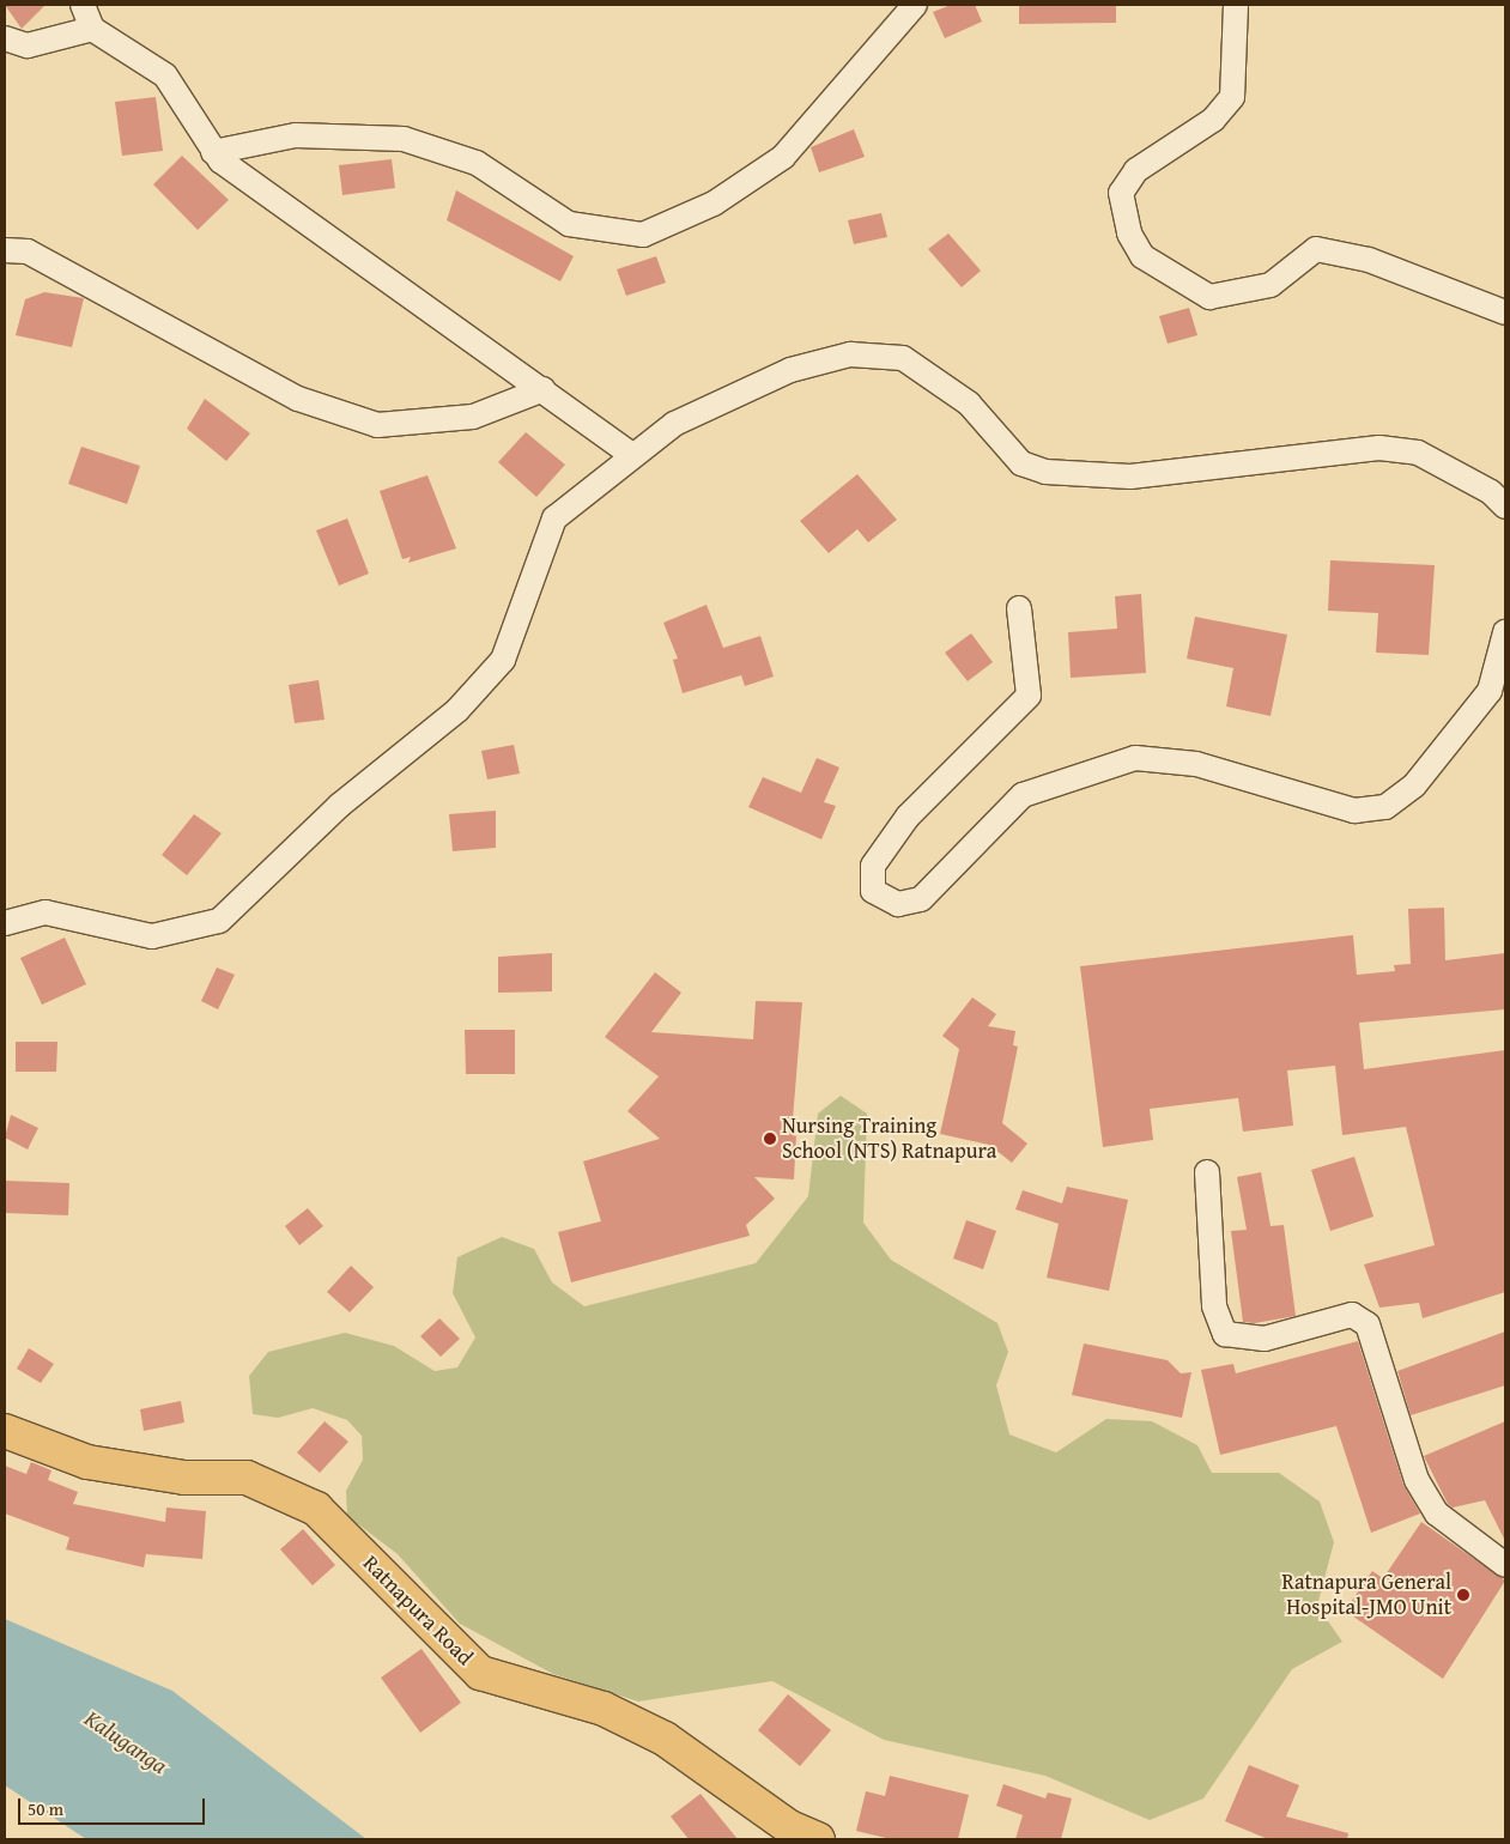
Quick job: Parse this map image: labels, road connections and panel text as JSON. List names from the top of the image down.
{
  "streets": {
    "highway": ["Ratnapura Road"]
  },
  "water": ["Kaluganga"],
  "places": ["Nursing Training School (NTS) Ratnapura", "Ratnapura General Hospital-JMO Unit"],
  "scale_bar": "50 m"
}
